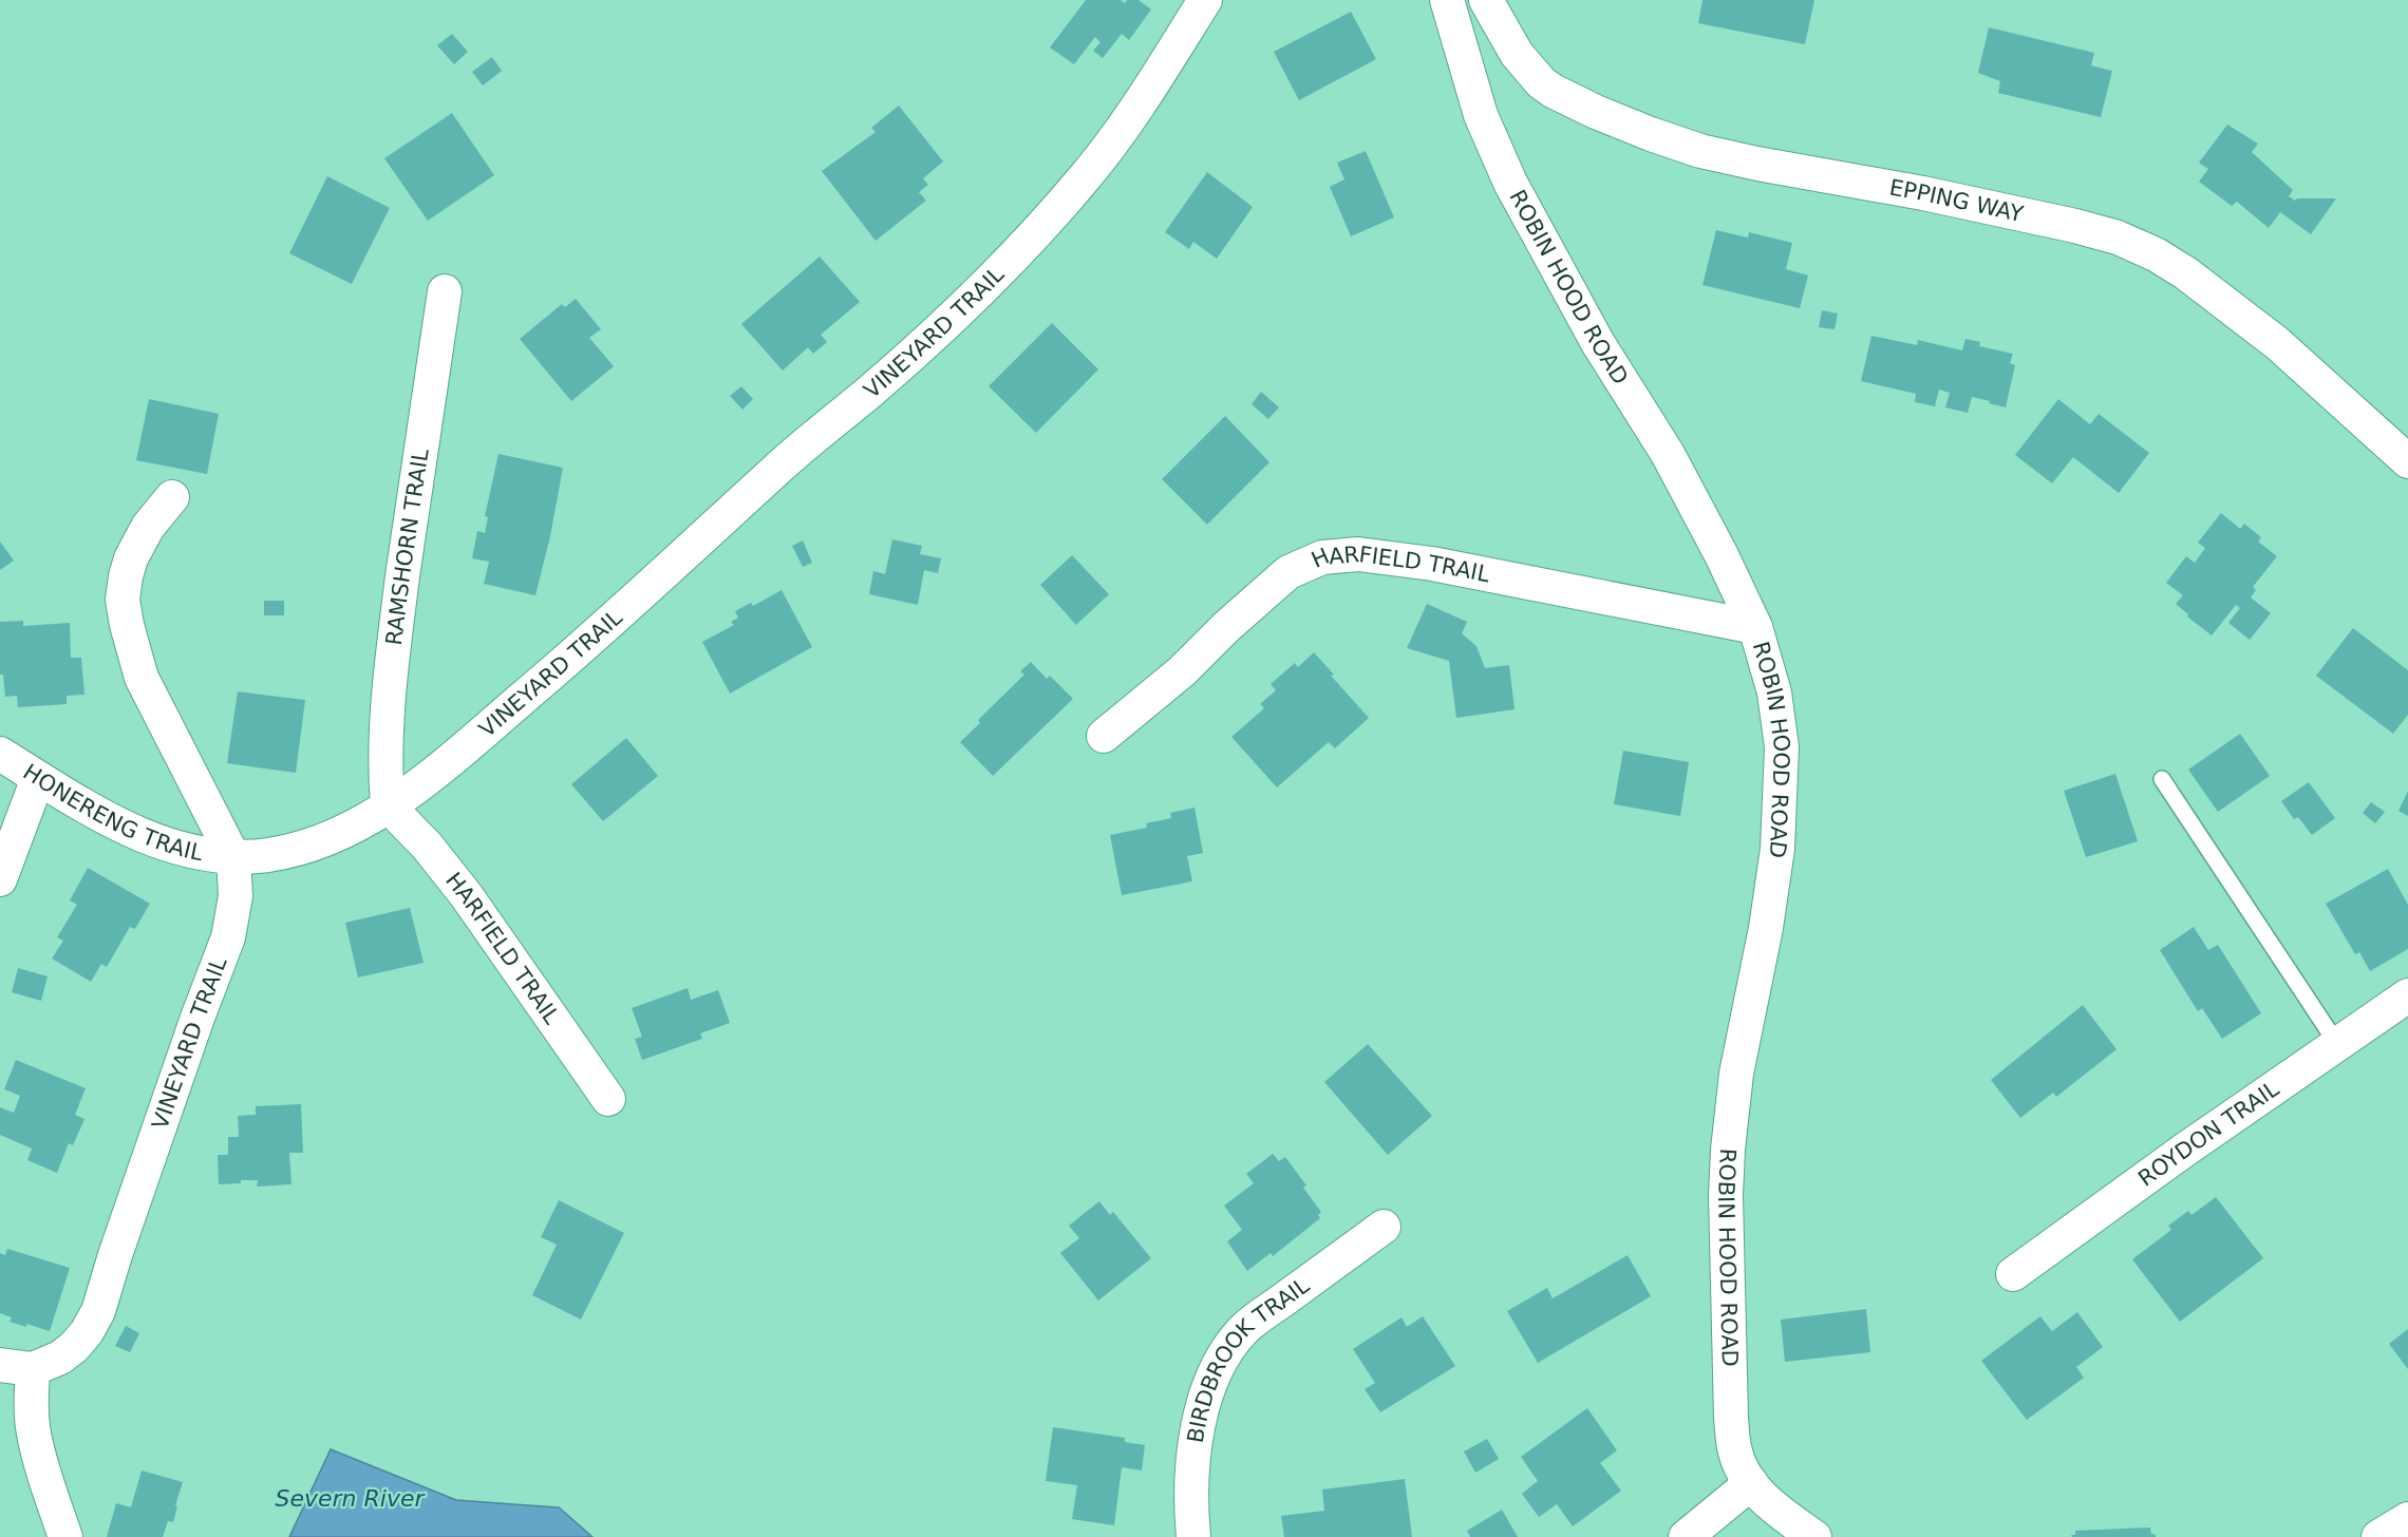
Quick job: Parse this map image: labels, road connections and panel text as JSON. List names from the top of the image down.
{
  "streets": {
    "street": [
      "EPPING WAY",
      "ROBIN HOOD ROAD",
      "VINEYARD TRAIL",
      "RAMSHORN TRAIL",
      "HARFIELD TRAIL",
      "HONERENG TRAIL",
      "ROYDON TRAIL",
      "BIRDBROOK TRAIL"
    ]
  },
  "crossings": [
    ["ROBIN HOOD ROAD", "HARFIELD TRAIL"],
    ["VINEYARD TRAIL", "RAMSHORN TRAIL"],
    ["VINEYARD TRAIL", "HARFIELD TRAIL"],
    ["VINEYARD TRAIL", "HONERENG TRAIL"],
    ["RAMSHORN TRAIL", "HARFIELD TRAIL"]
  ],
  "water": ["Severn River"]
}
